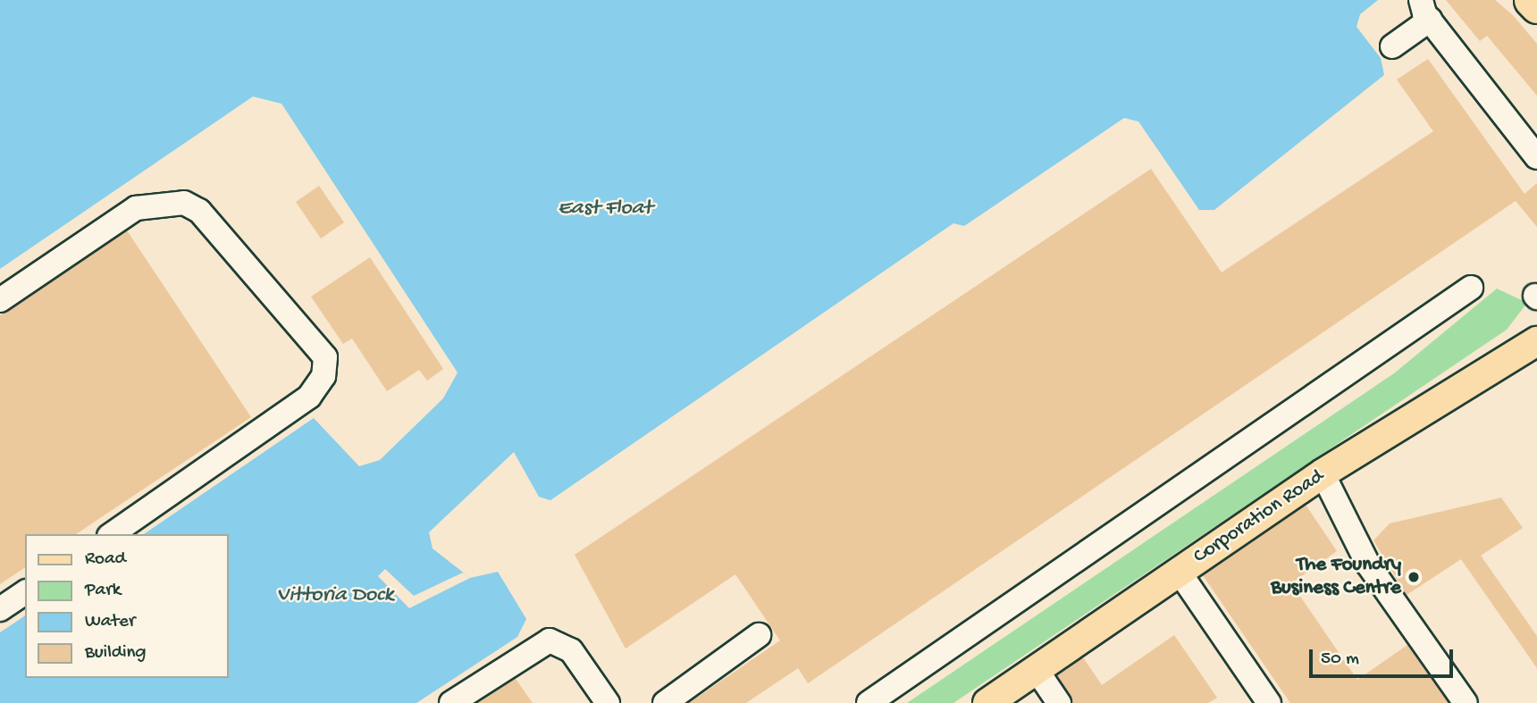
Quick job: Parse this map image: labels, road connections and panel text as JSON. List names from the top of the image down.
{
  "streets": {
    "main road": ["Corporation Road"]
  },
  "water": ["East Float", "Vittoria Dock"],
  "places": ["The Foundry Business Centre"],
  "legend": [
    "Road",
    "Park",
    "Water",
    "Building"
  ],
  "scale_bar": "50 m"
}
